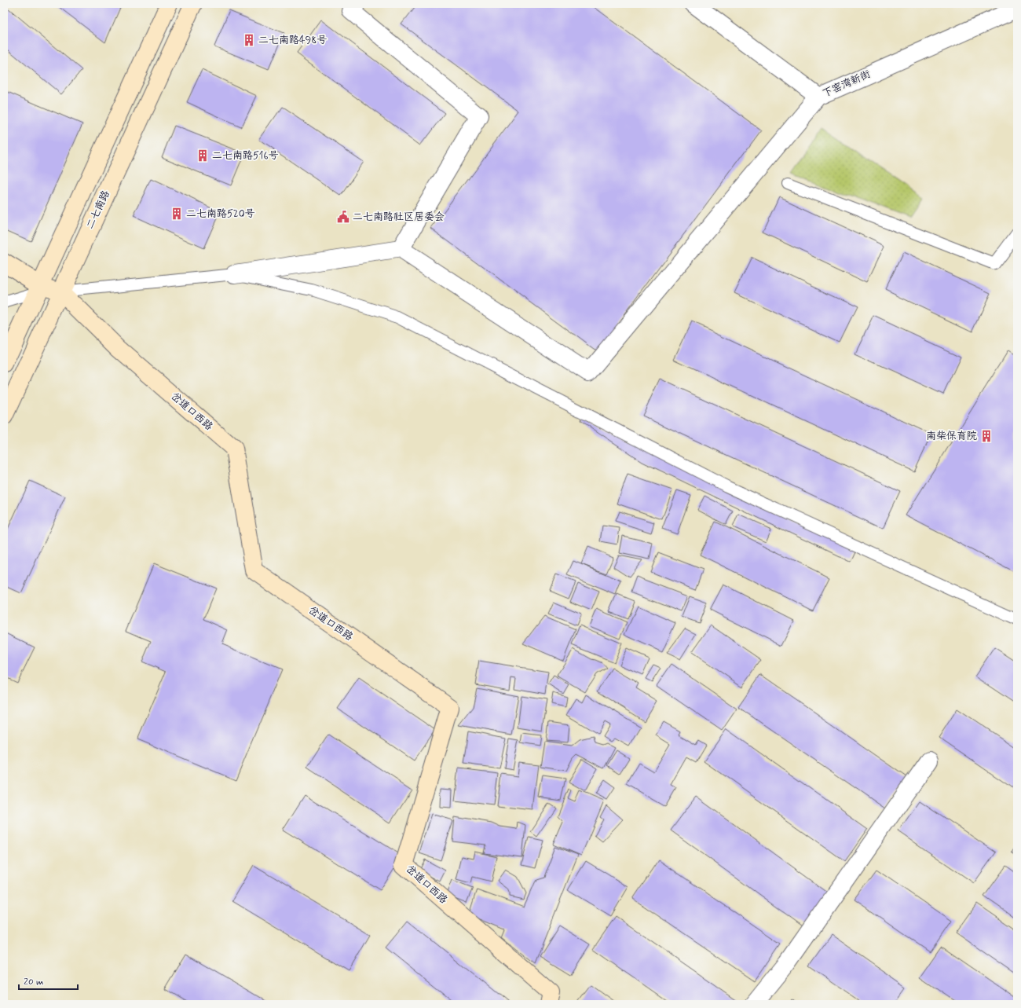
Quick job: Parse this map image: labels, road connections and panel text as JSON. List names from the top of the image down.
{
  "streets": {
    "street": ["下窑湾新街", "二七南路", "岔道口西路"]
  },
  "crossings": [
    ["二七南路", "岔道口西路"]
  ],
  "places": {
    "building": [
      "二七南路498号",
      "二七南路516号",
      "二七南路520号",
      "南柴保育院"
    ],
    "public building": ["二七南路社区居委会"]
  },
  "scale_bar": "20 m"
}
